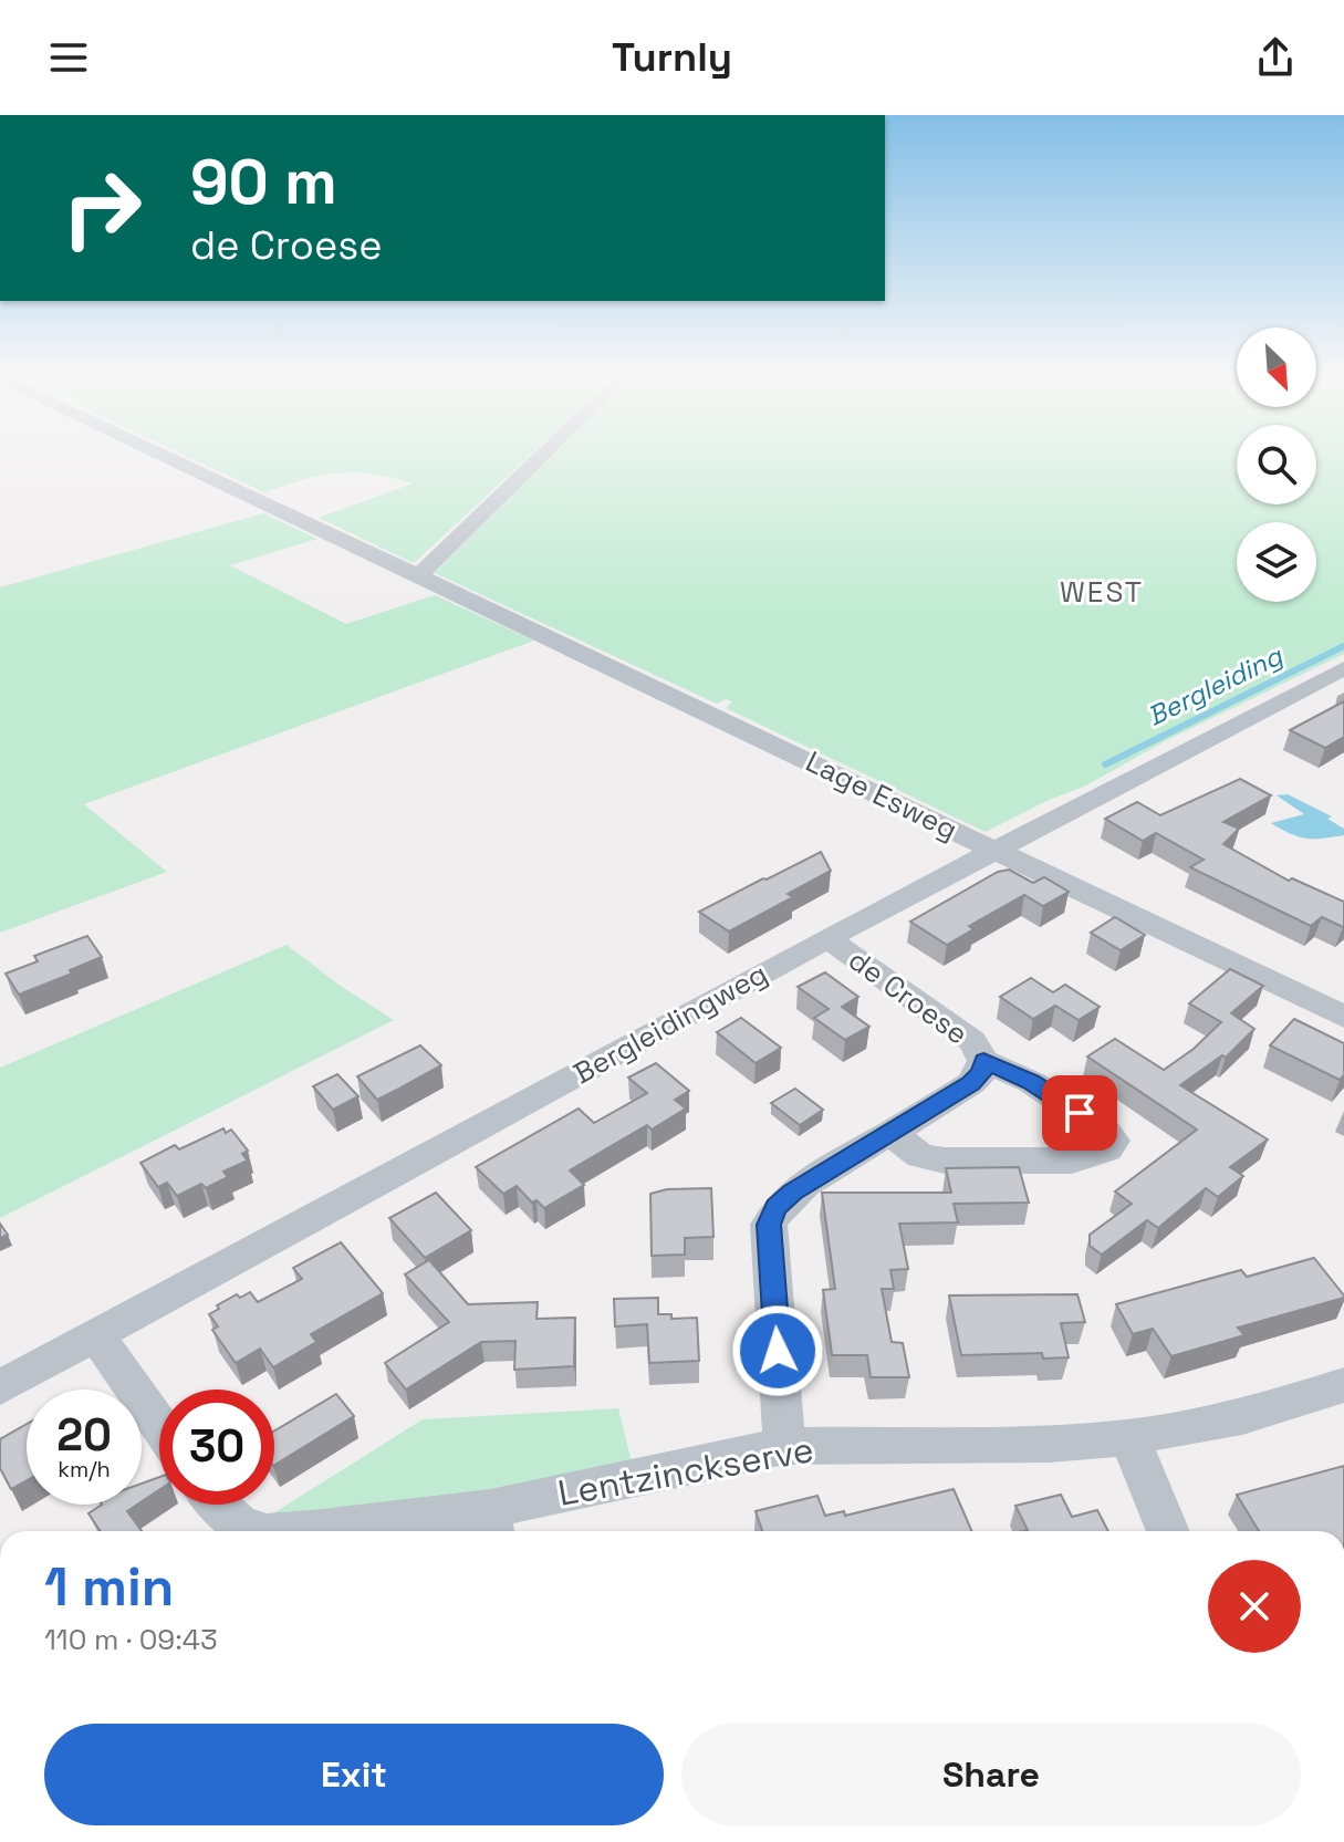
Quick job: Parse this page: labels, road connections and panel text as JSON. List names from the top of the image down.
{
  "streets": {
    "street": [
      "Lage Esweg",
      "de Croese",
      "Bergleidingweg",
      "Lentzinckserve"
    ]
  },
  "crossings": [
    ["Lage Esweg", "Bergleidingweg"],
    ["de Croese", "Bergleidingweg"],
    ["de Croese", "Lentzinckserve"]
  ],
  "districts": ["WEST"],
  "water": ["Bergleiding"],
  "north": "bottom right",
  "page": {
    "header": "Turnly",
    "turn": ["90 m", "de Croese"],
    "speed": "20 km/h",
    "limit": "30",
    "heading": ["1 min", "110 m · 09:43"],
    "buttons": ["Exit", "Share"]
  }
}
